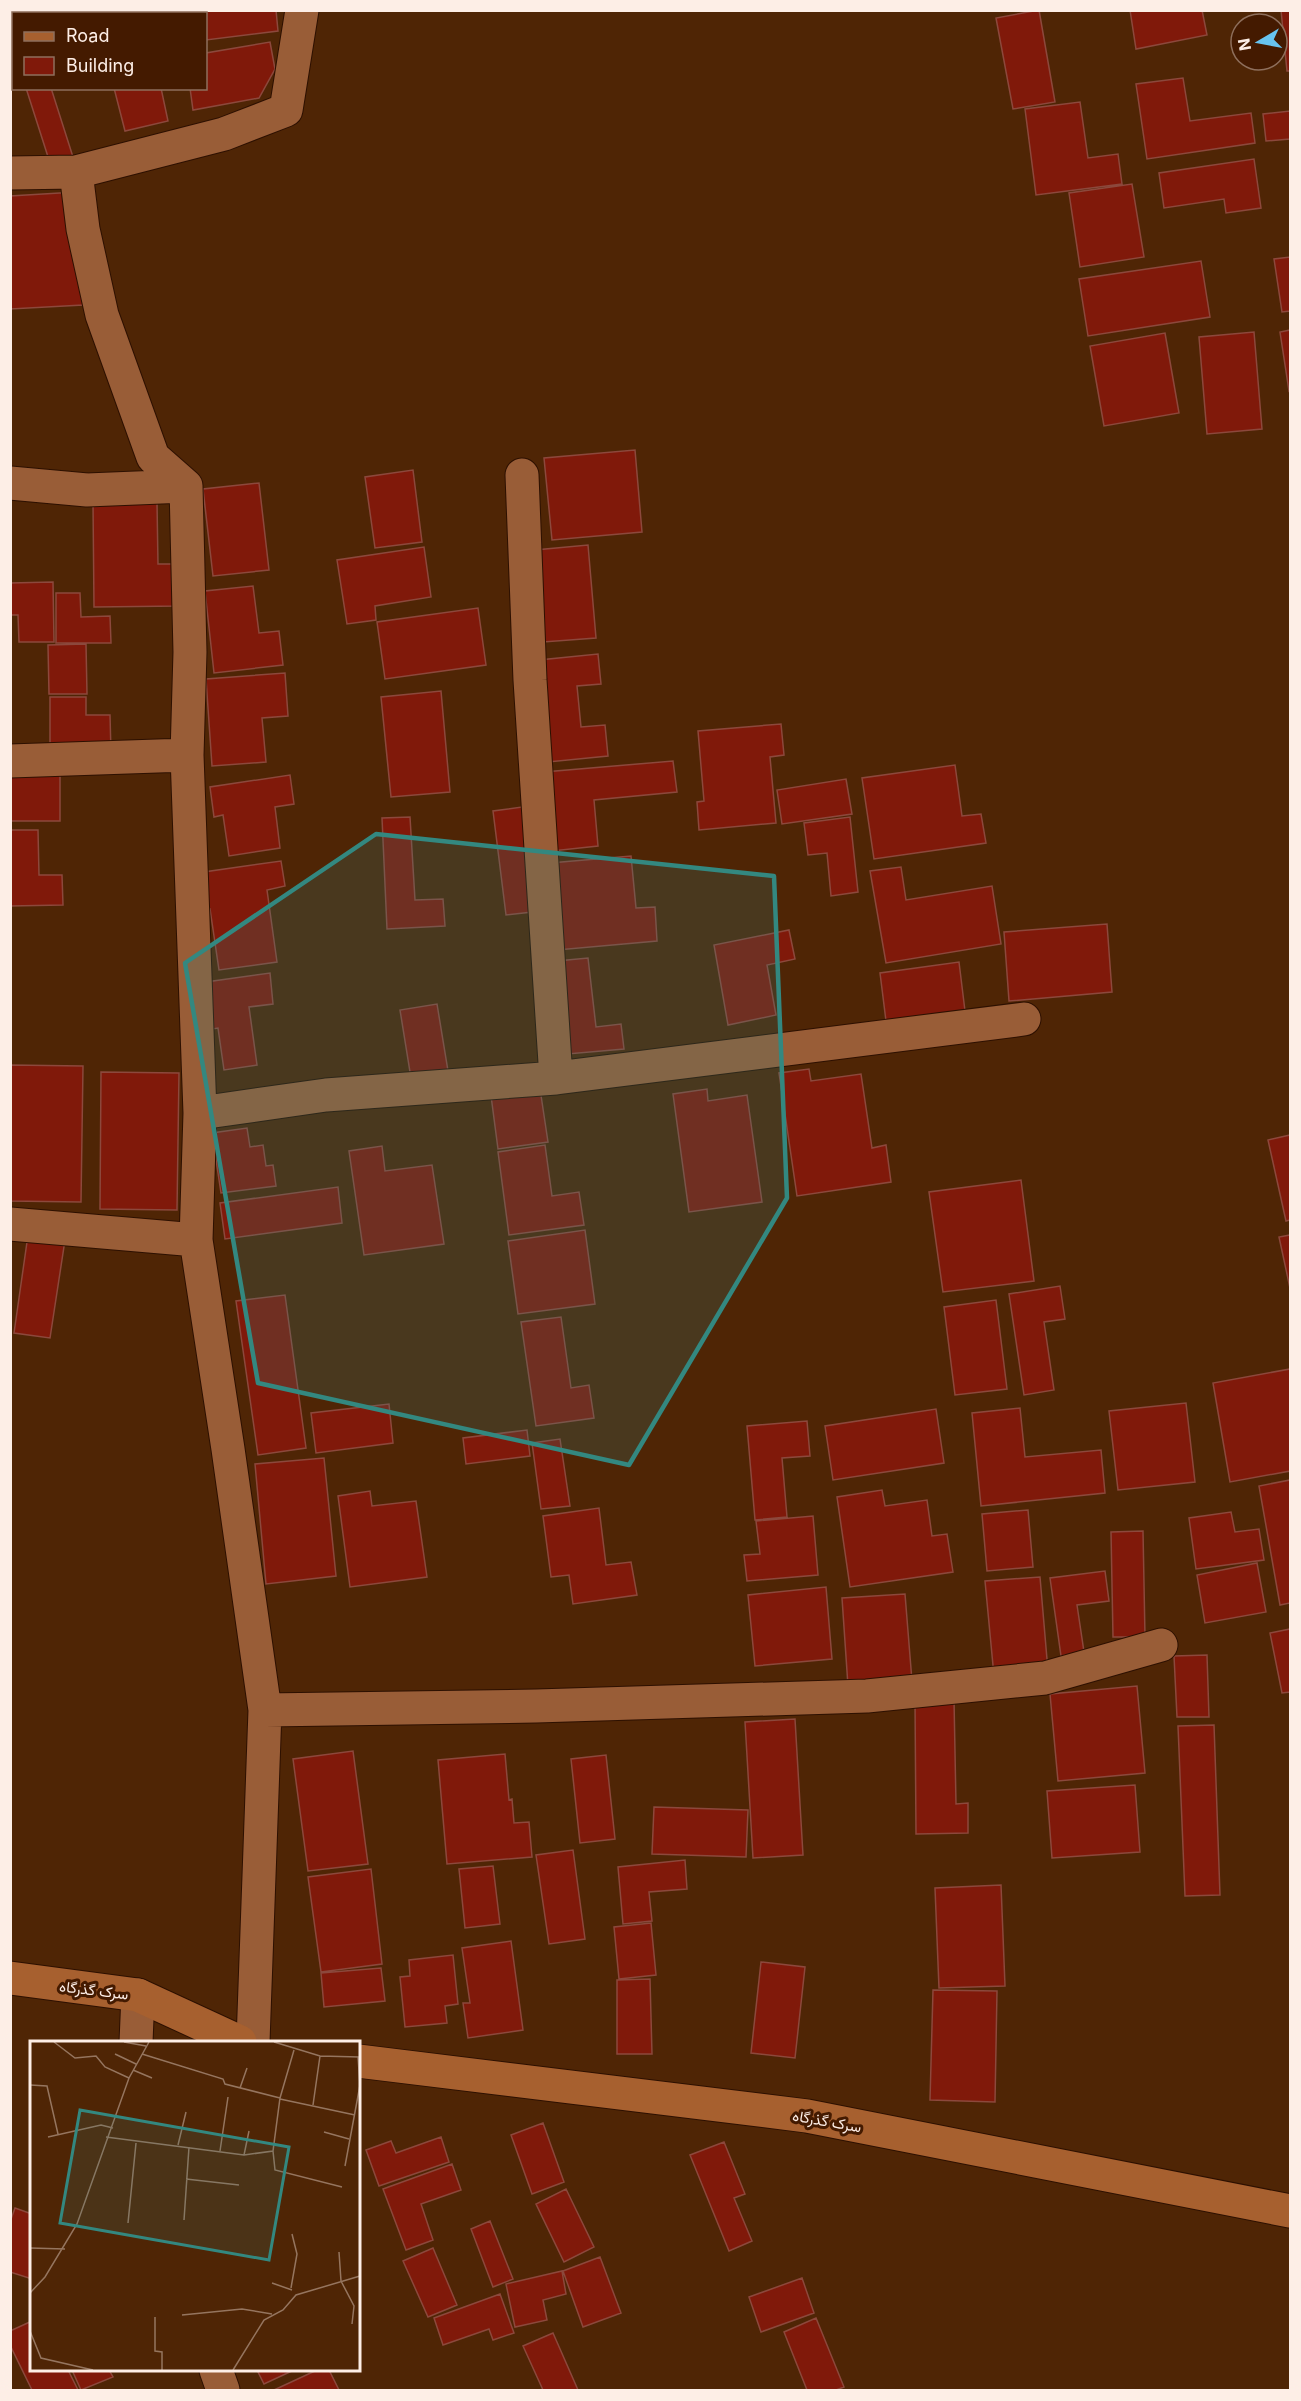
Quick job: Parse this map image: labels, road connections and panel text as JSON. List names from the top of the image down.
{
  "streets": {
    "street": ["سرک گذرگاه"]
  },
  "legend": ["Road", "Building"],
  "north": "left"
}
